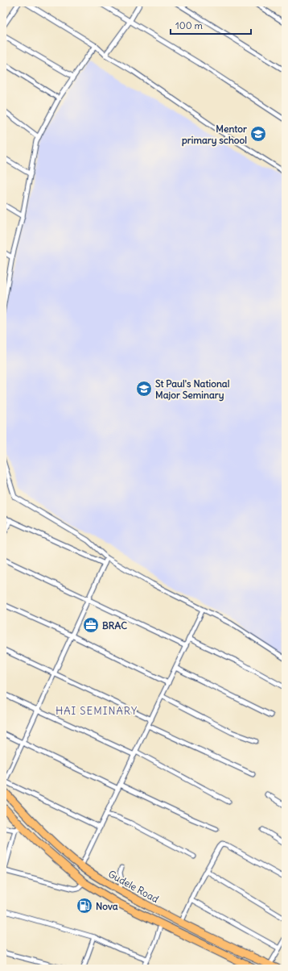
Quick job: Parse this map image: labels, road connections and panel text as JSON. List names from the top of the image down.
{
  "streets": {
    "highway": ["Gudele Road"]
  },
  "districts": ["HAI SEMINARY"],
  "places": {
    "school or university": ["Mentor primary school", "St Paul's National Major Seminary"],
    "office": ["BRAC"],
    "fuel station": ["Nova"]
  },
  "scale_bar": "100 m"
}
